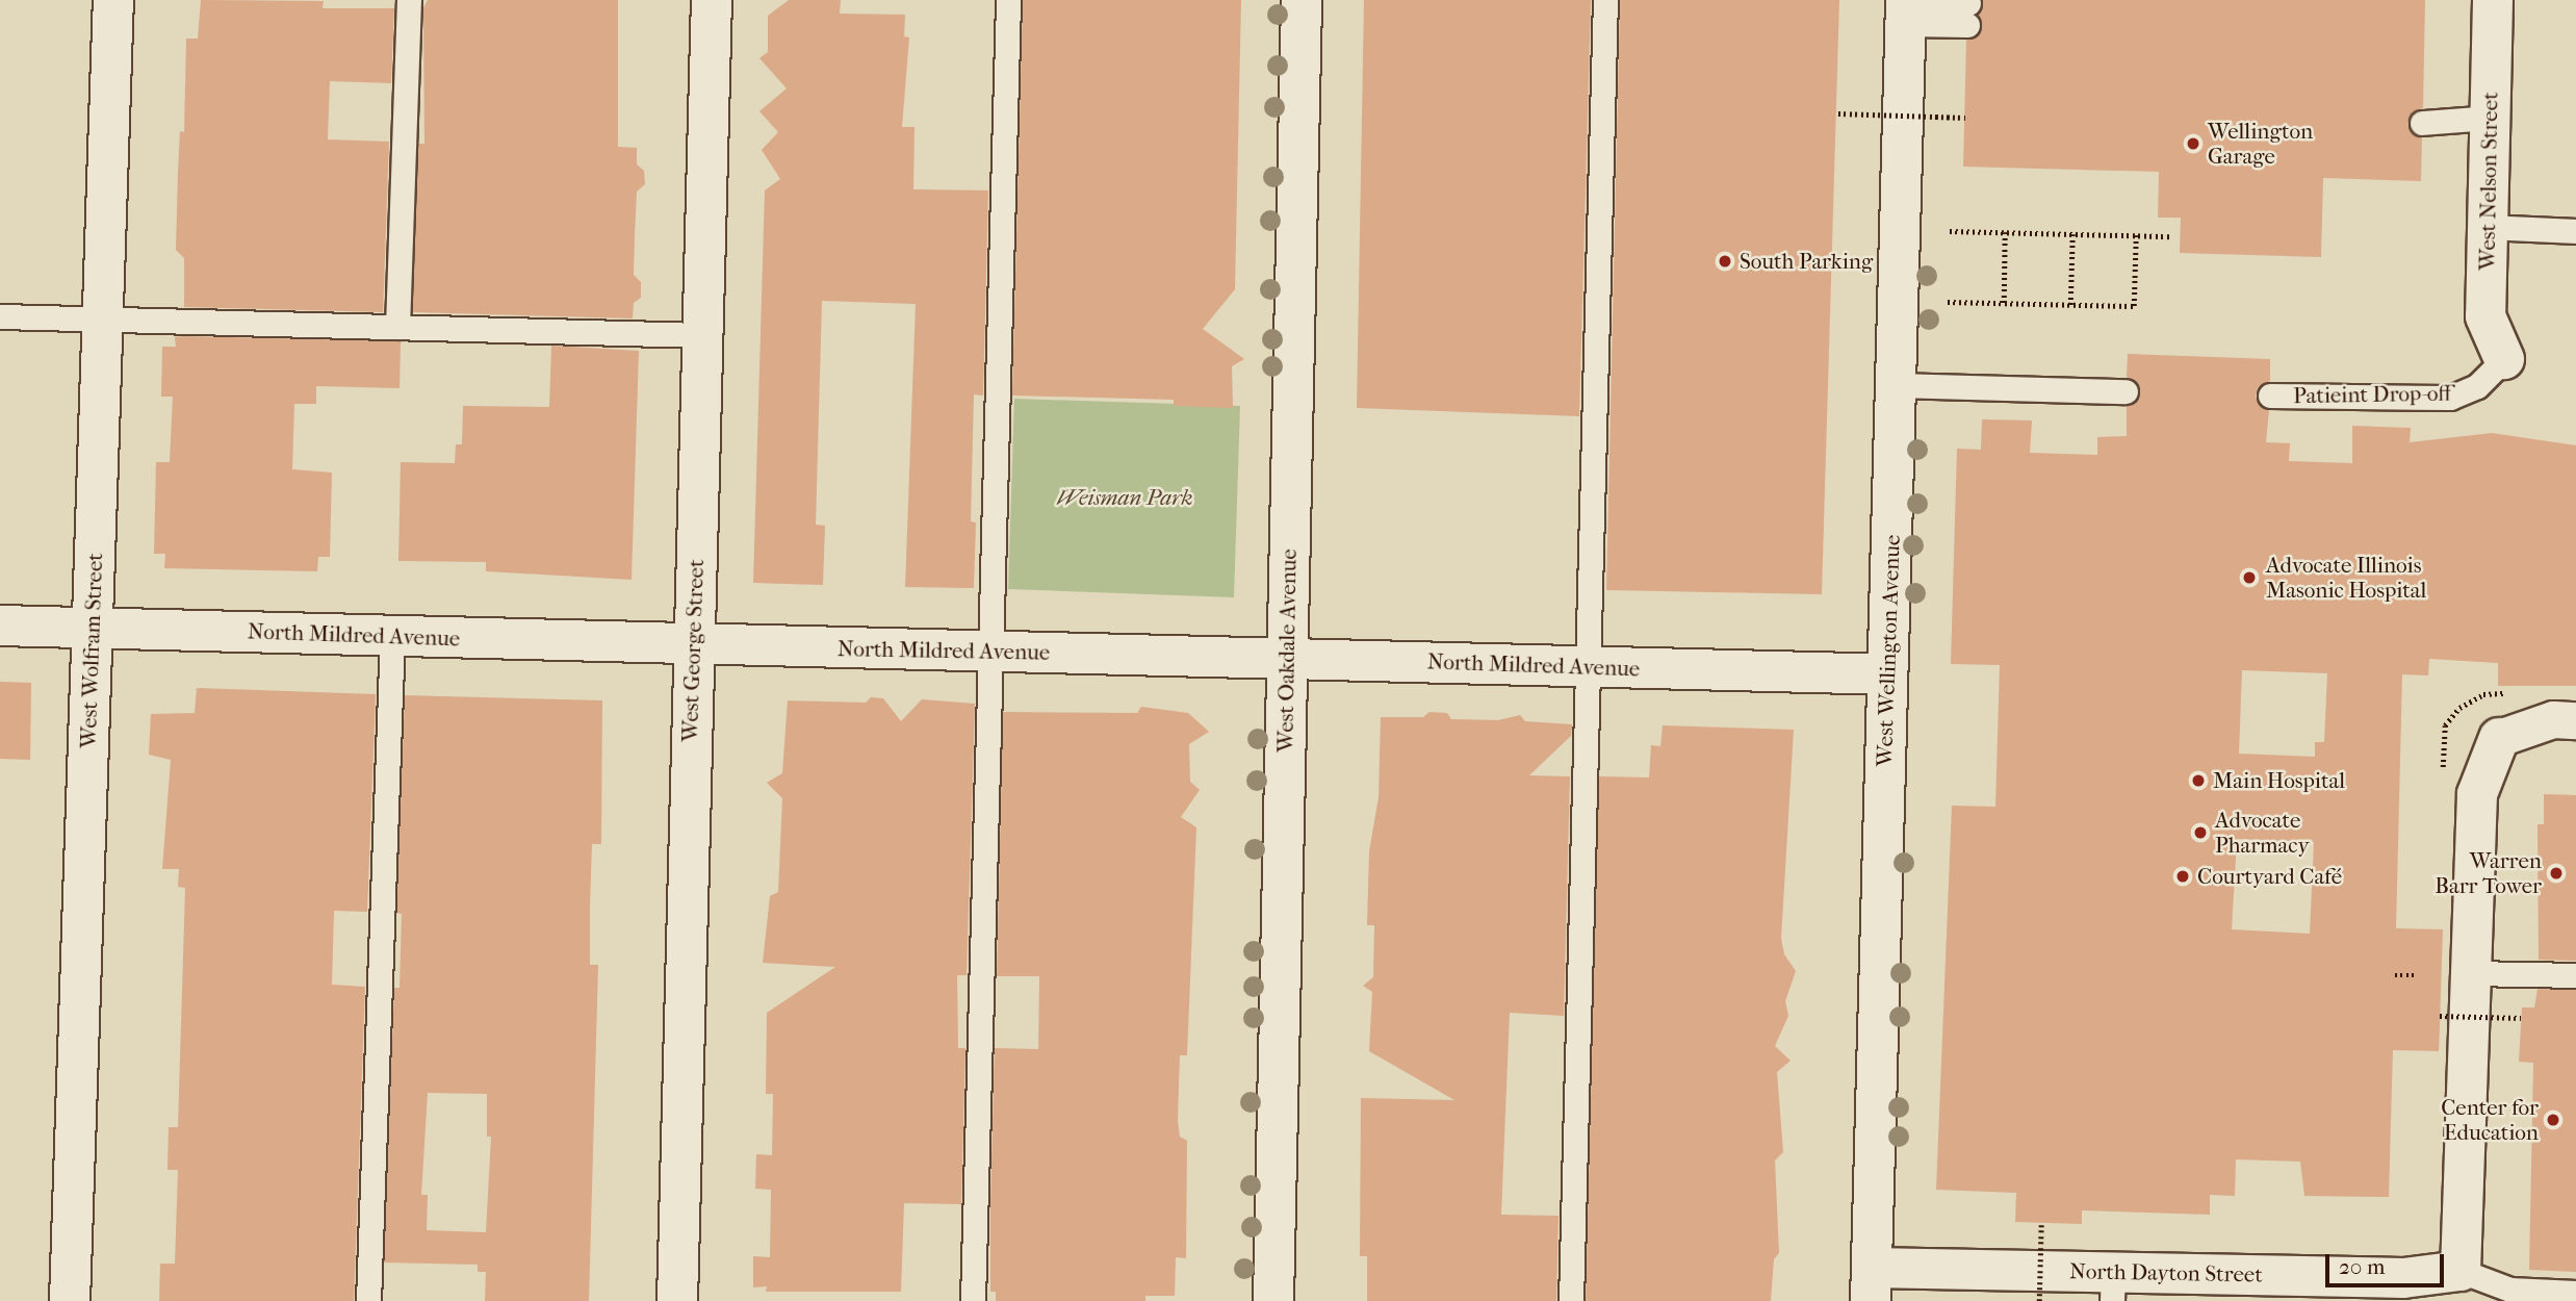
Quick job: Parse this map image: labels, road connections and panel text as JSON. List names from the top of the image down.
{
  "streets": {
    "street": [
      "West Nelson Street",
      "North Mildred Avenue",
      "West Wolfram Street",
      "West George Street",
      "West Oakdale Avenue",
      "West Wellington Avenue",
      "North Dayton Street"
    ],
    "lane": ["Patieint Drop-off"]
  },
  "crossings": [
    ["West Nelson Street", "Patieint Drop-off"],
    ["North Mildred Avenue", "West Wolfram Street"],
    ["North Mildred Avenue", "West George Street"],
    ["North Mildred Avenue", "West Oakdale Avenue"],
    ["North Mildred Avenue", "West Wellington Avenue"],
    ["West Wellington Avenue", "North Dayton Street"]
  ],
  "parks": ["Weisman Park"],
  "places": [
    "Wellington Garage",
    "South Parking",
    "Advocate Illinois Masonic Hospital",
    "Main Hospital",
    "Advocate Pharmacy",
    "Warren Barr Tower",
    "Courtyard Café",
    "Center for Education"
  ],
  "scale_bar": "20 m"
}
